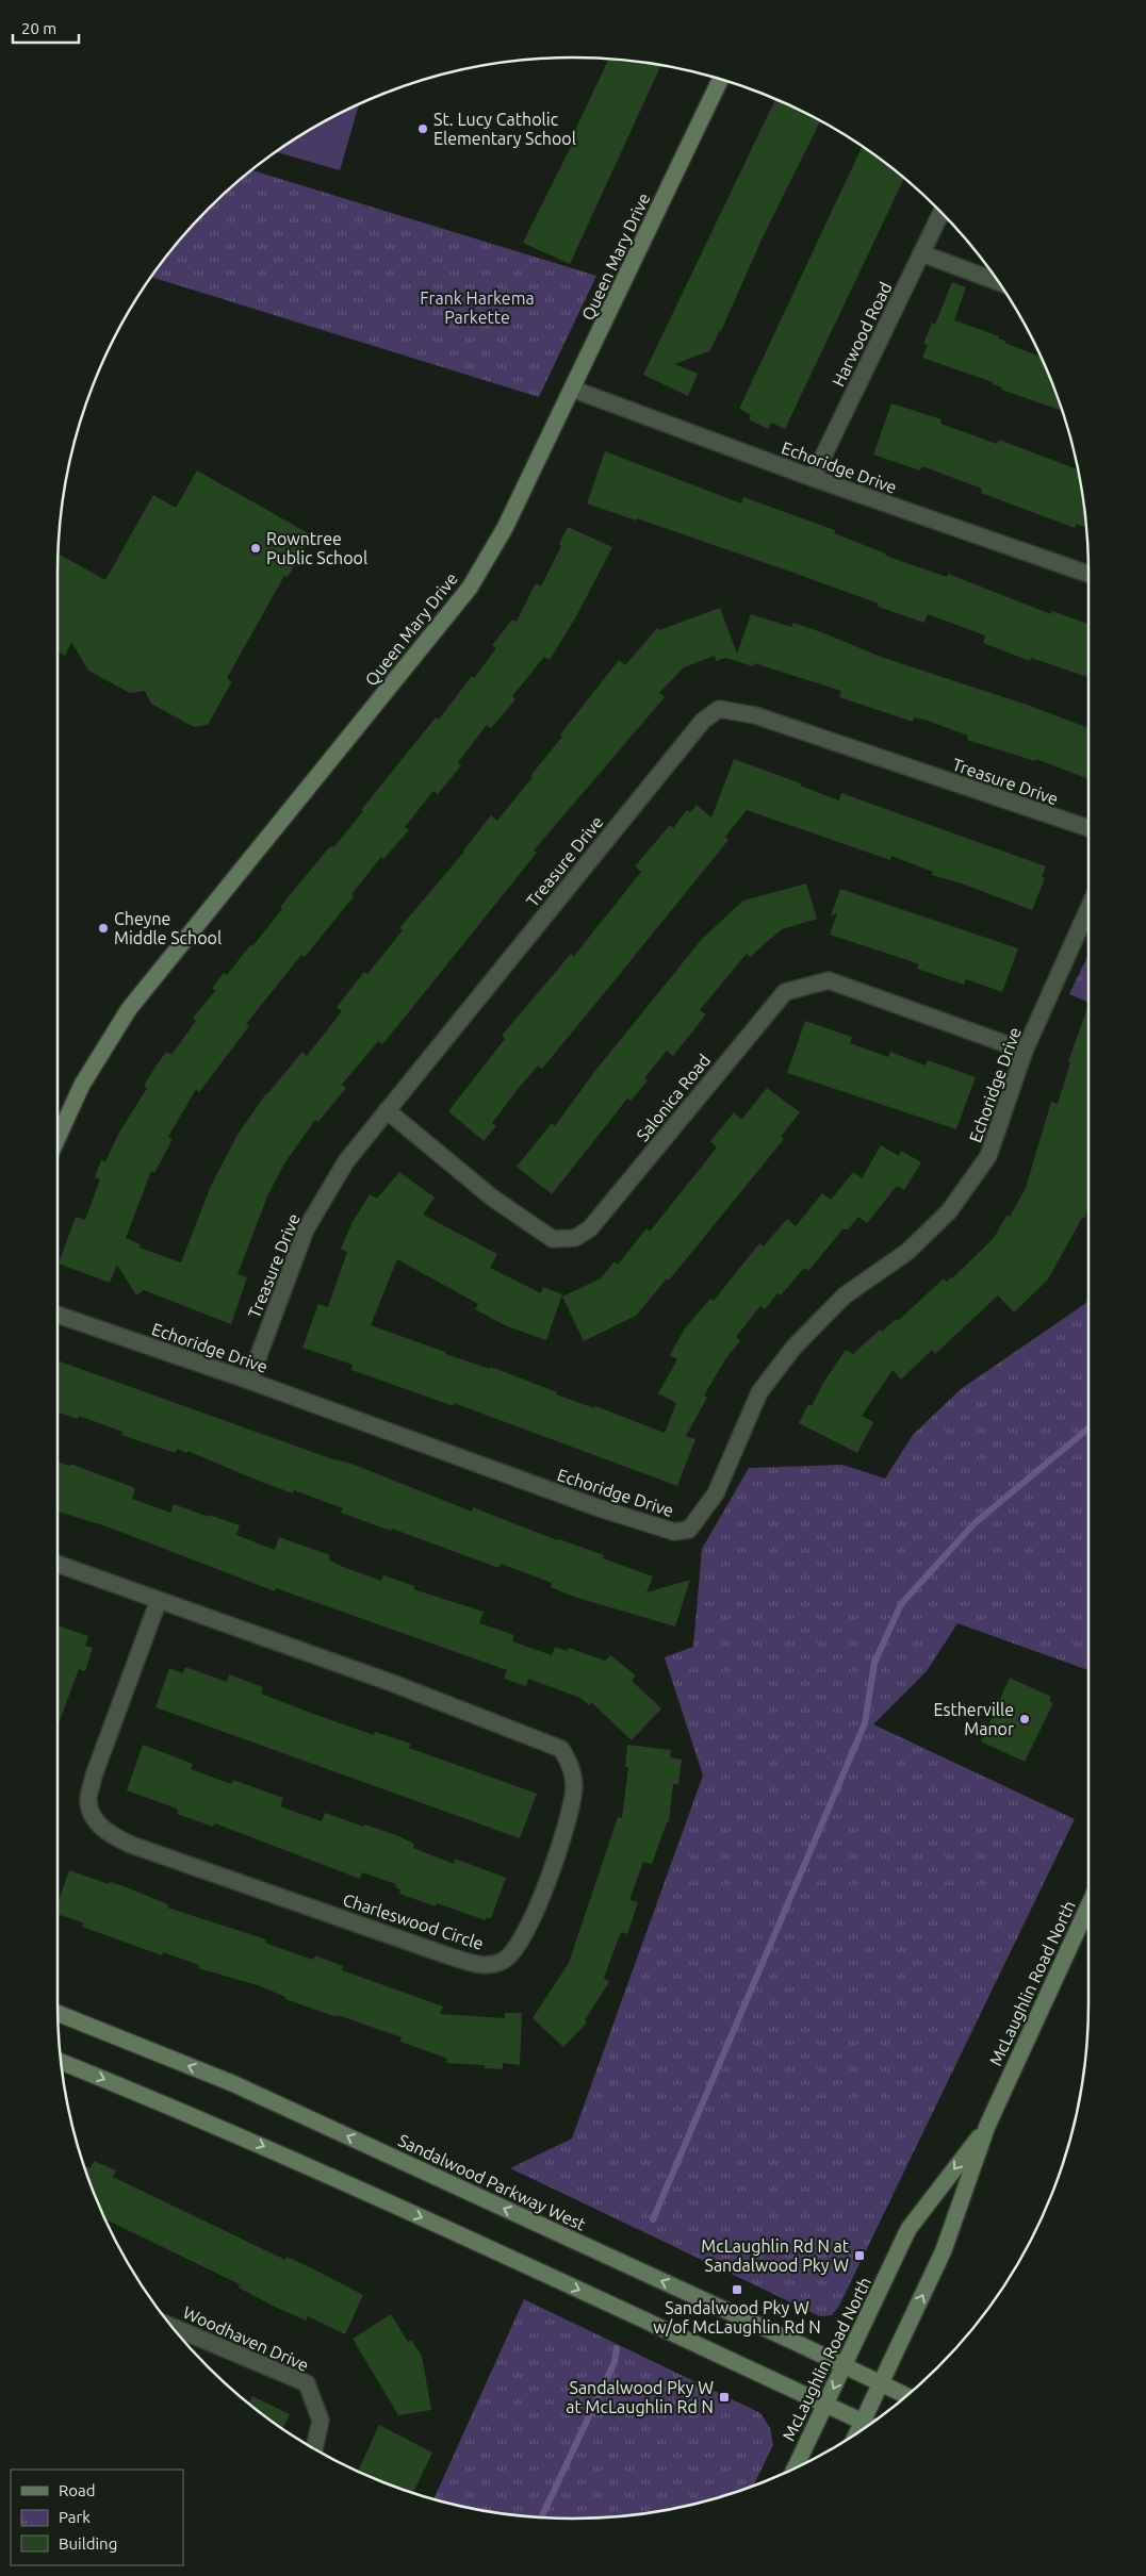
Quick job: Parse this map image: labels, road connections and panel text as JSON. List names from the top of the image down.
{
  "streets": {
    "main road": ["Queen Mary Drive", "McLaughlin Road North", "Sandalwood Parkway West"],
    "street": [
      "Harwood Road",
      "Echoridge Drive",
      "Treasure Drive",
      "Salonica Road",
      "Charleswood Circle",
      "Woodhaven Drive"
    ]
  },
  "crossings": [
    ["Queen Mary Drive", "Echoridge Drive"],
    ["Harwood Road", "Echoridge Drive"],
    ["Echoridge Drive", "Treasure Drive"],
    ["Echoridge Drive", "Salonica Road"],
    ["Treasure Drive", "Salonica Road"],
    ["McLaughlin Road North", "Sandalwood Parkway West"]
  ],
  "parks": ["Frank Harkema Parkette"],
  "places": {
    "other": [
      "St. Lucy Catholic Elementary School",
      "Rowntree Public School",
      "Cheyne Middle School",
      "Estherville Manor"
    ],
    "transit": ["McLaughlin Rd N at Sandalwood Pky W", "Sandalwood Pky W w/of McLaughlin Rd N", "Sandalwood Pky W at McLaughlin Rd N"]
  },
  "legend": ["Road", "Park", "Building"],
  "scale_bar": "20 m"
}
